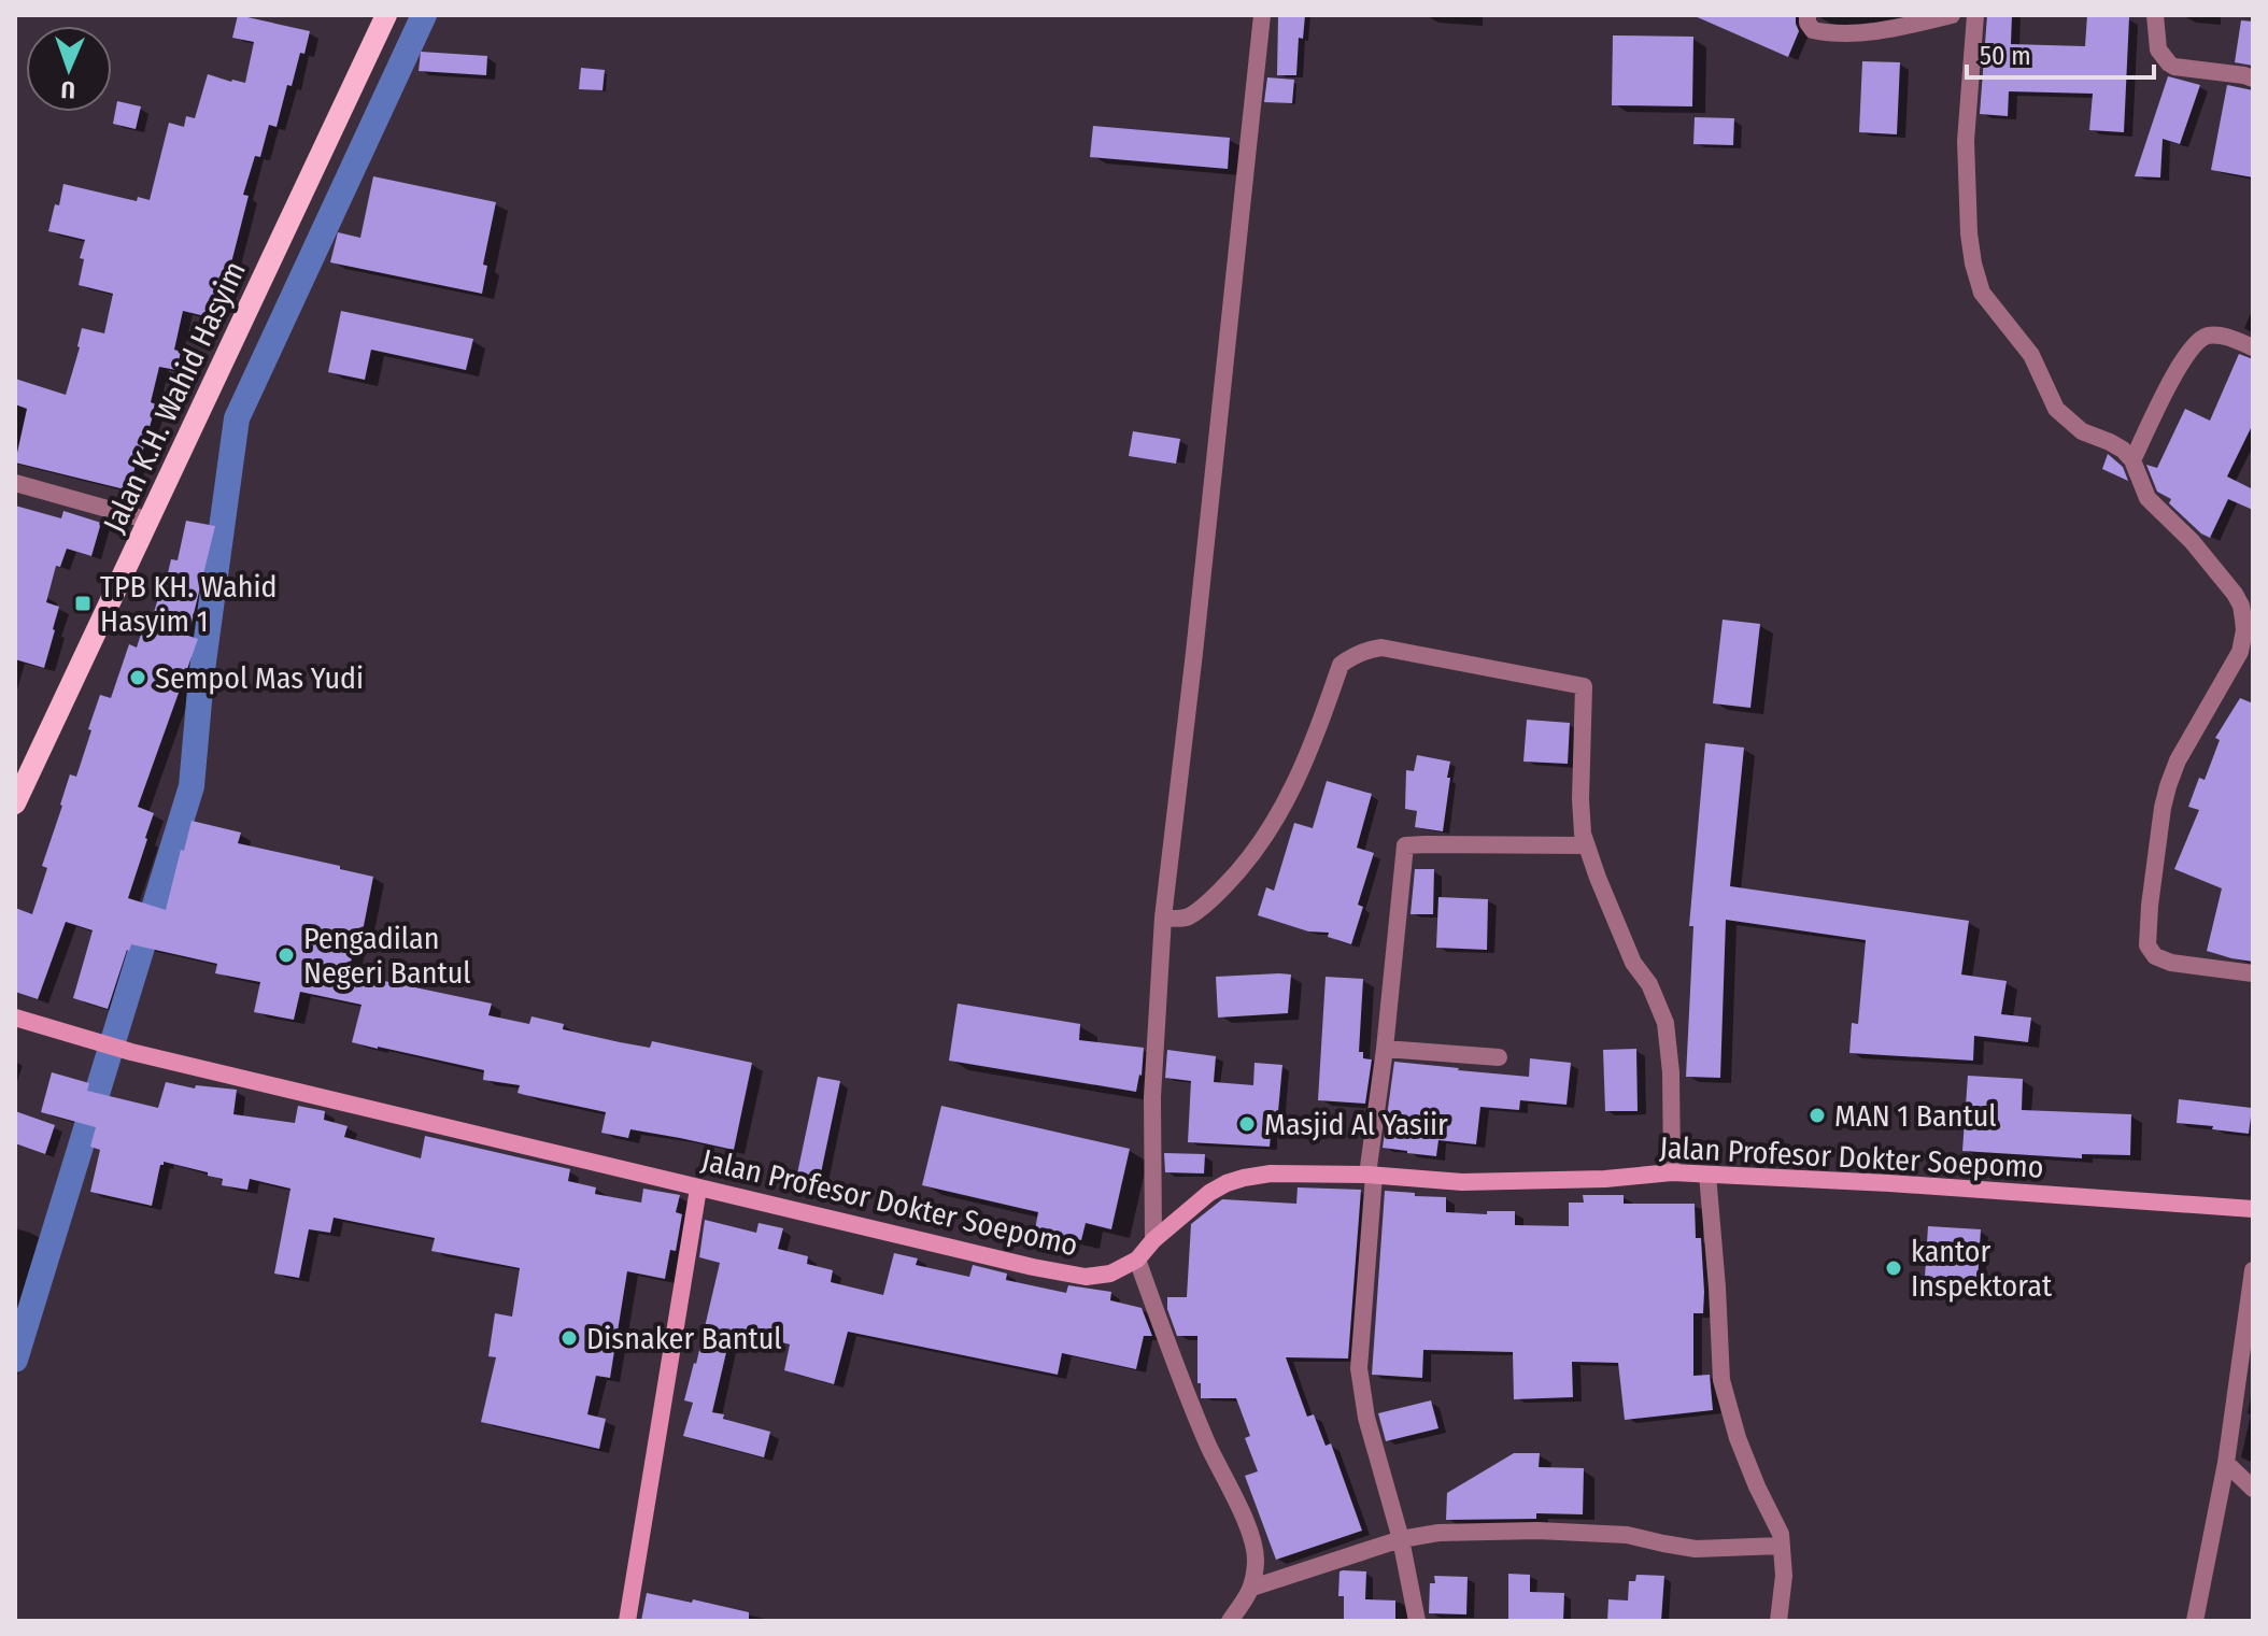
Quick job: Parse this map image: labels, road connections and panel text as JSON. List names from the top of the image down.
{
  "streets": {
    "main road": ["Jalan K.H. Wahid Hasyim", "Jalan Profesor Dokter Soepomo"]
  },
  "places": {
    "transit": ["TPB KH. Wahid Hasyim 1"],
    "other": [
      "Sempol Mas Yudi",
      "Pengadilan Negeri Bantul",
      "MAN 1 Bantul",
      "Masjid Al Yasiir",
      "kantor Inspektorat",
      "Disnaker Bantul"
    ]
  },
  "scale_bar": "50 m",
  "north": "bottom"
}
